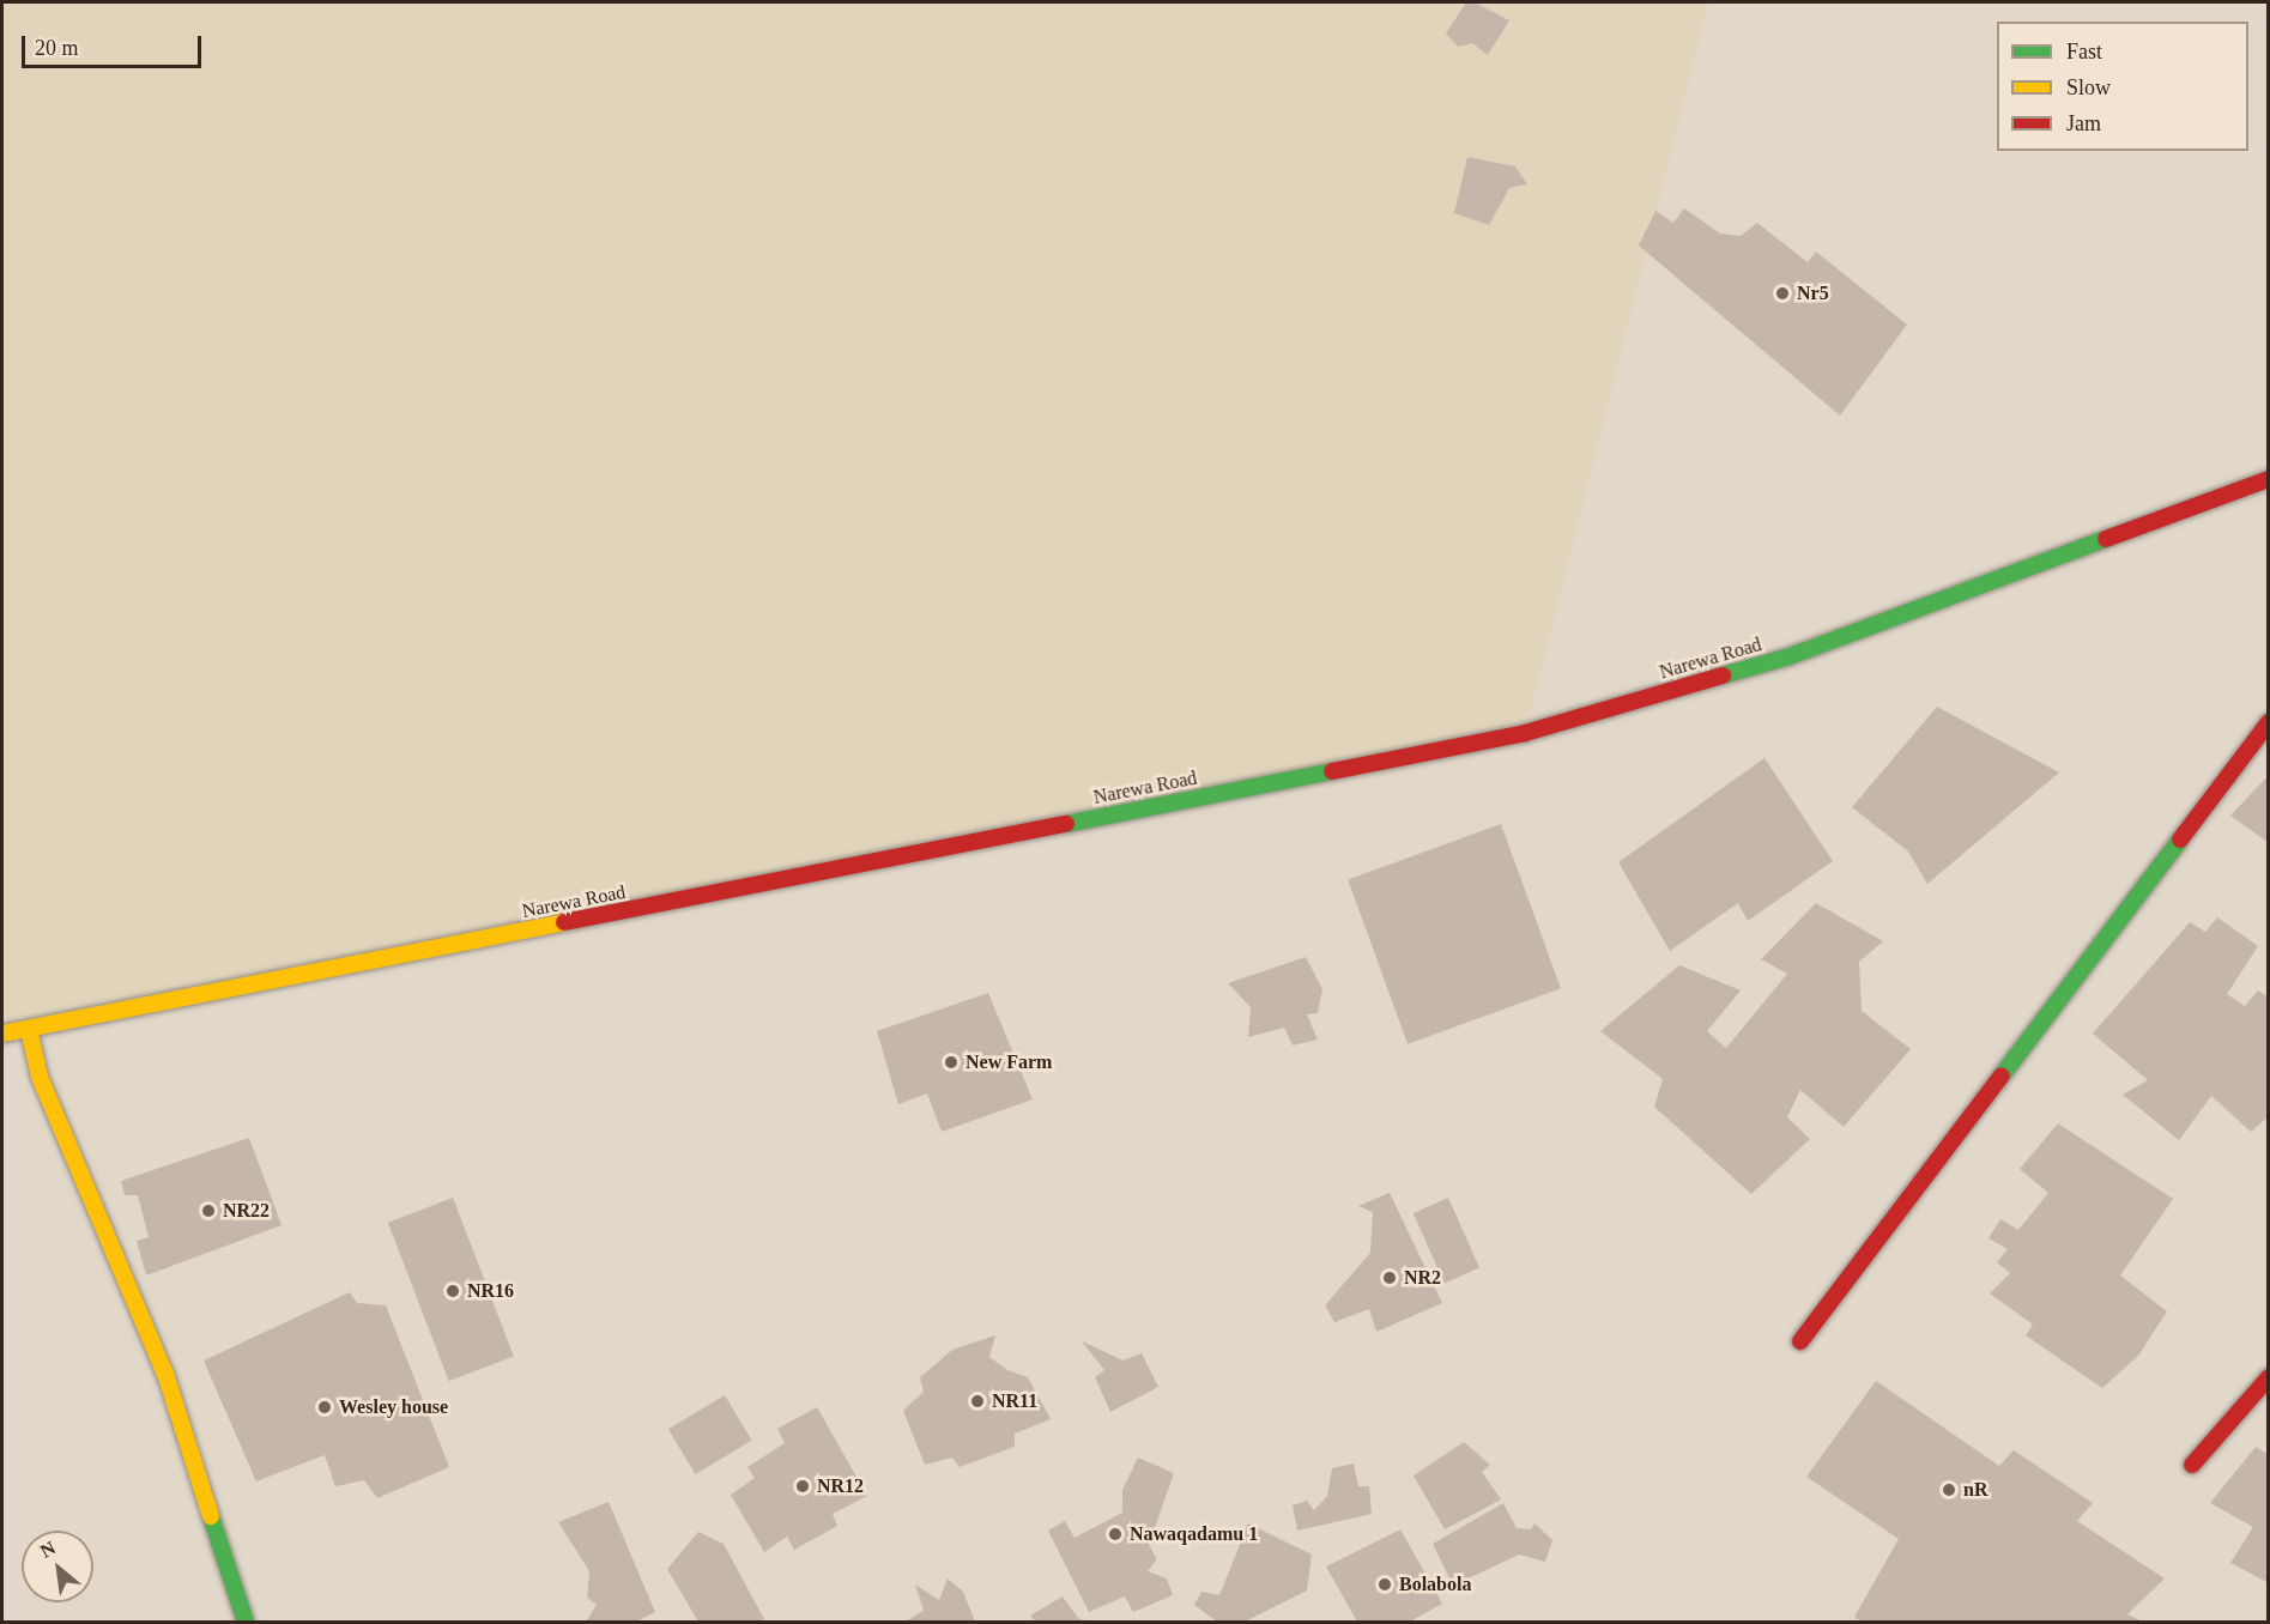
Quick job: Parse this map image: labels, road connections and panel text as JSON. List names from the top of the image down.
{
  "streets": {
    "main road": ["Narewa Road"]
  },
  "places": [
    "Nr5",
    "New Farm",
    "NR22",
    "NR2",
    "NR16",
    "NR11",
    "Wesley house",
    "NR12",
    "nR",
    "Nawaqadamu 1",
    "Bolabola"
  ],
  "legend": ["Fast", "Slow", "Jam"],
  "scale_bar": "20 m",
  "north": "top left"
}
